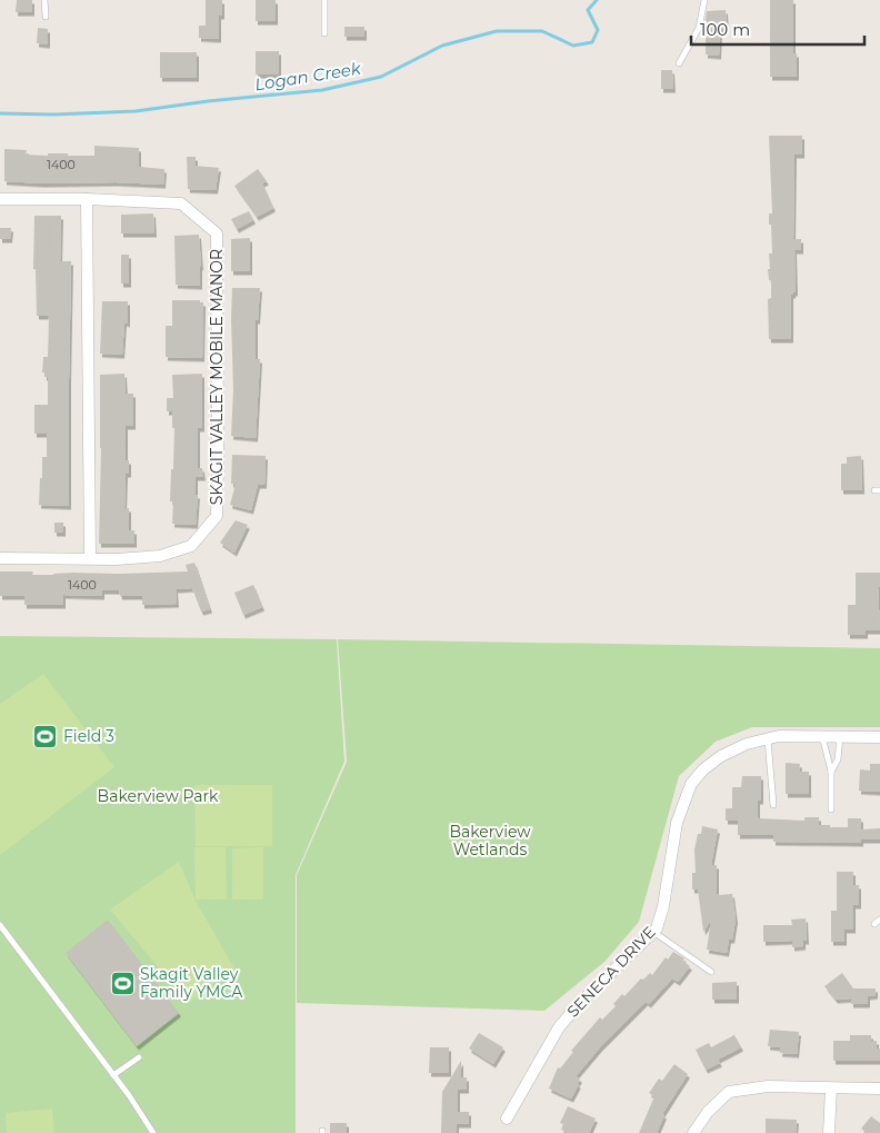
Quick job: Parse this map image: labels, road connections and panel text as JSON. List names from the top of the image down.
{
  "streets": {
    "street": ["SKAGIT VALLEY MOBILE MANOR", "SENECA DRIVE"]
  },
  "water": ["Logan Creek"],
  "parks": ["Bakerview Park", "Bakerview Wetlands"],
  "places": {
    "sports": ["Field 3", "Skagit Valley Family YMCA"]
  },
  "house_numbers": ["1400", "1400"],
  "scale_bar": "100 m"
}
